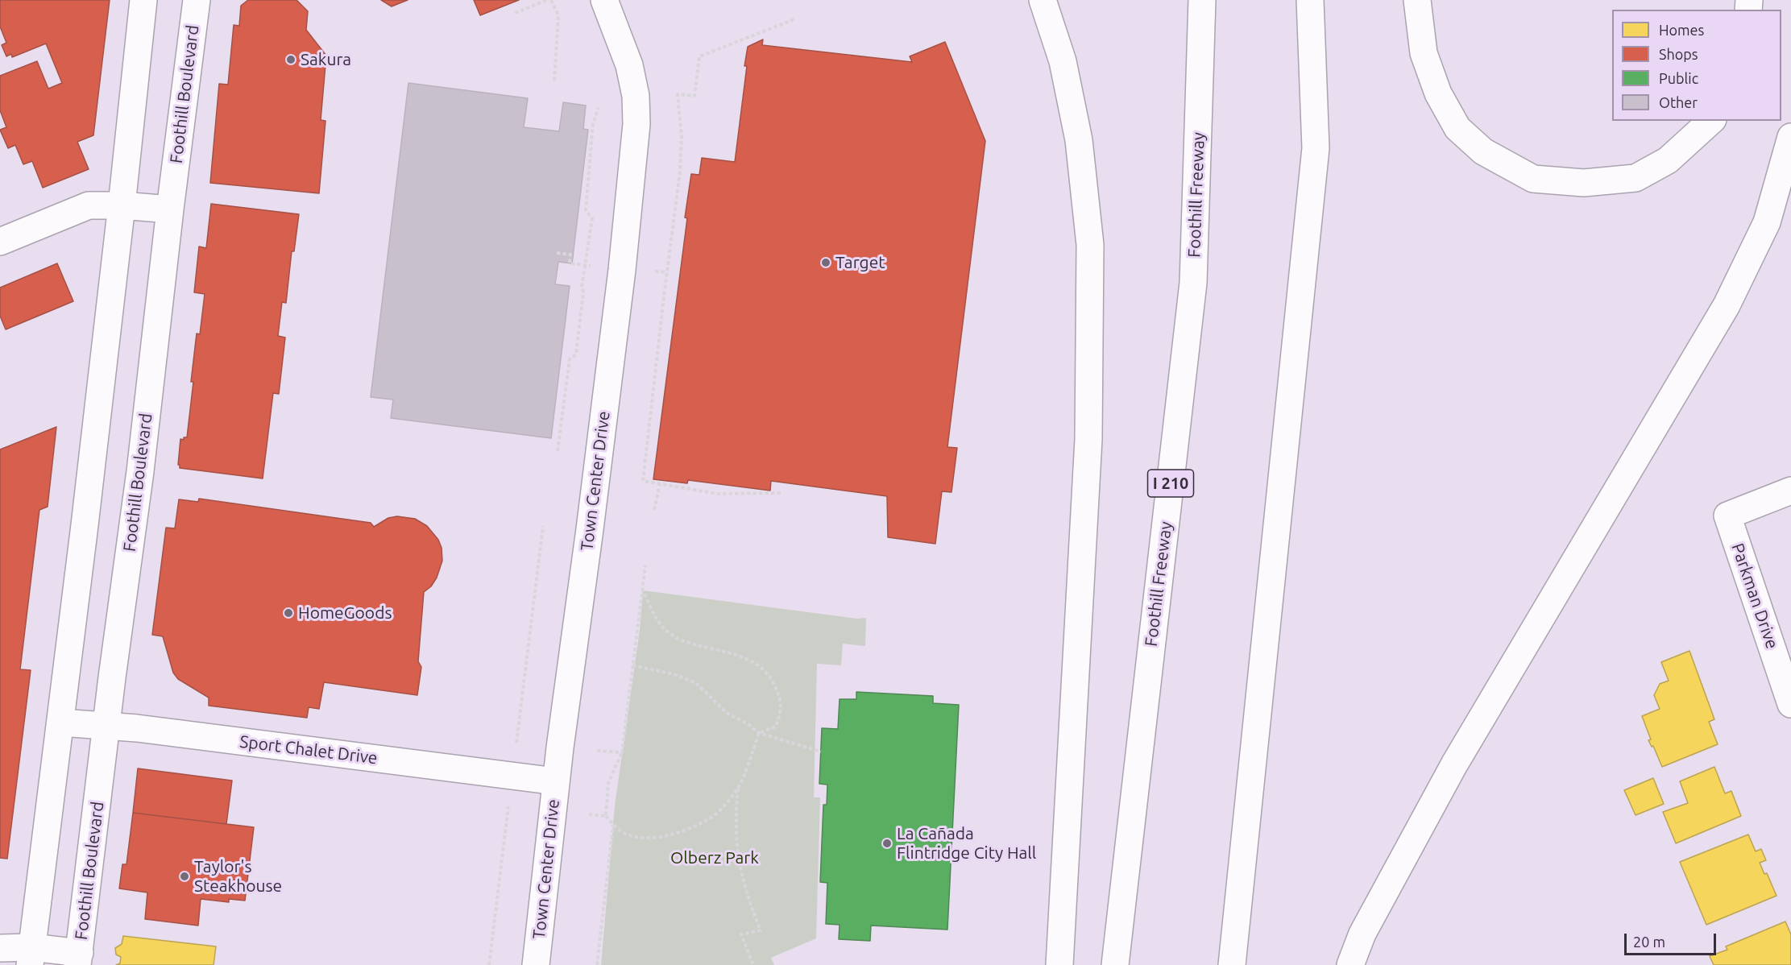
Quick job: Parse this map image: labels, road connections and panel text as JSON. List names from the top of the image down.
{
  "streets": {
    "main road": [
      "Foothill Boulevard",
      "Foothill Freeway",
      "Town Center Drive",
      "I 210",
      "Parkman Drive",
      "Sport Chalet Drive"
    ]
  },
  "crossings": [
    ["Foothill Boulevard", "Sport Chalet Drive"],
    ["Town Center Drive", "Sport Chalet Drive"]
  ],
  "parks": ["Olberz Park"],
  "places": [
    "Sakura",
    "Target",
    "HomeGoods",
    "La Cañada Flintridge City Hall",
    "Taylor's Steakhouse"
  ],
  "legend": [
    "Homes",
    "Shops",
    "Public",
    "Other"
  ],
  "scale_bar": "20 m"
}
